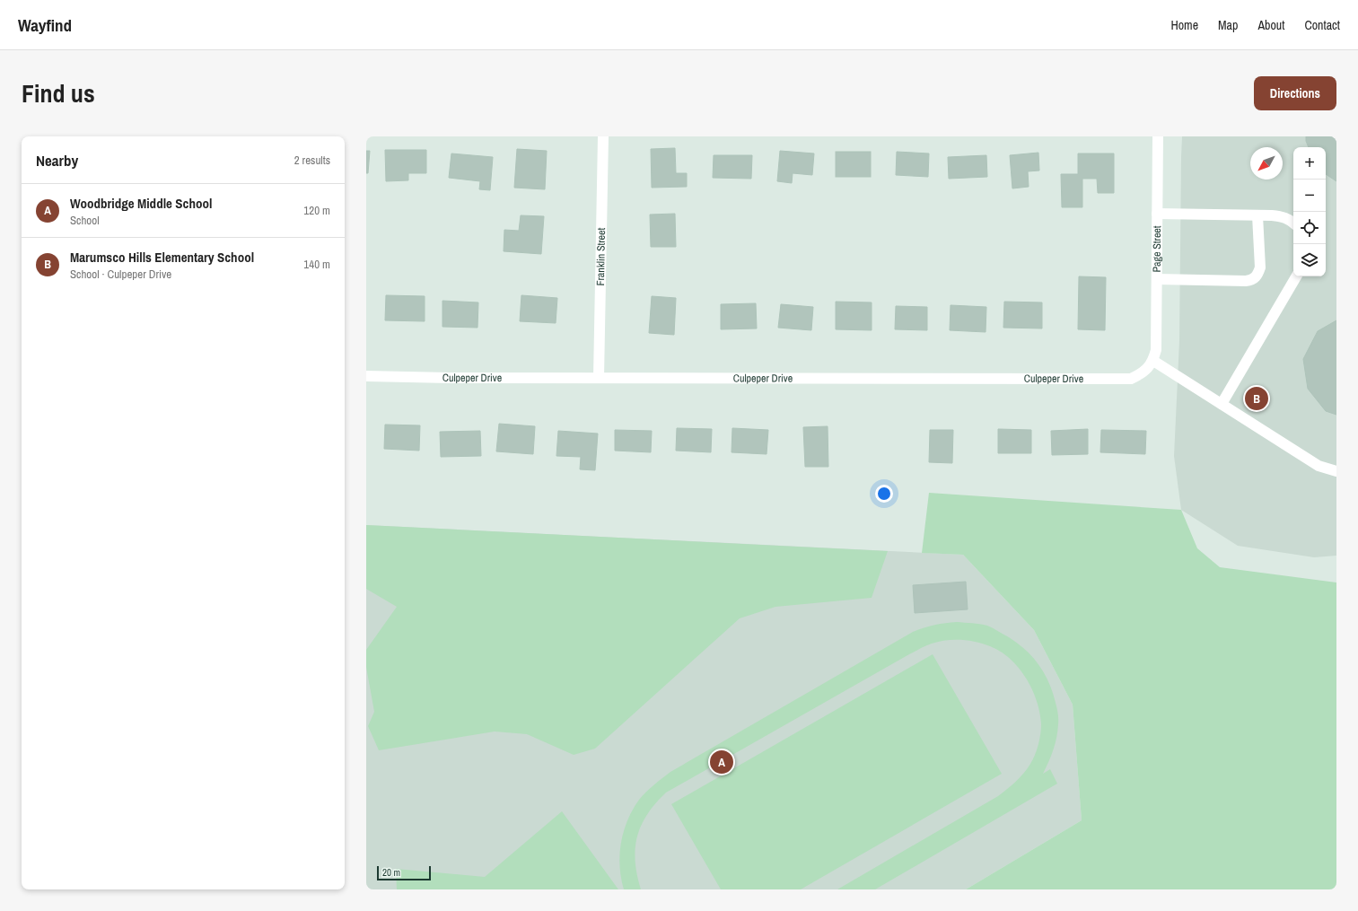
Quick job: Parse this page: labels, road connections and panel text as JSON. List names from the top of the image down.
{
  "streets": {
    "street": ["Page Street", "Franklin Street", "Culpeper Drive"]
  },
  "crossings": [
    ["Page Street", "Culpeper Drive"],
    ["Franklin Street", "Culpeper Drive"]
  ],
  "scale_bar": "20 m",
  "north": "bottom left",
  "page": {
    "header": "Wayfind",
    "nav": [
      "Home",
      "Map",
      "About",
      "Contact"
    ],
    "title": "Find us",
    "buttons": "Directions",
    "heading": ["Nearby", "2 results"],
    "map_buttons": ["+", "−"],
    "list": [
      {
        "mark": "A",
        "name": "Woodbridge Middle School",
        "note": "School",
        "value": "120 m"
      },
      {
        "mark": "B",
        "name": "Marumsco Hills Elementary School",
        "note": "School · Culpeper Drive",
        "value": "140 m"
      }
    ],
    "pins": ["B", "A"],
    "scale": "20 m"
  }
}
